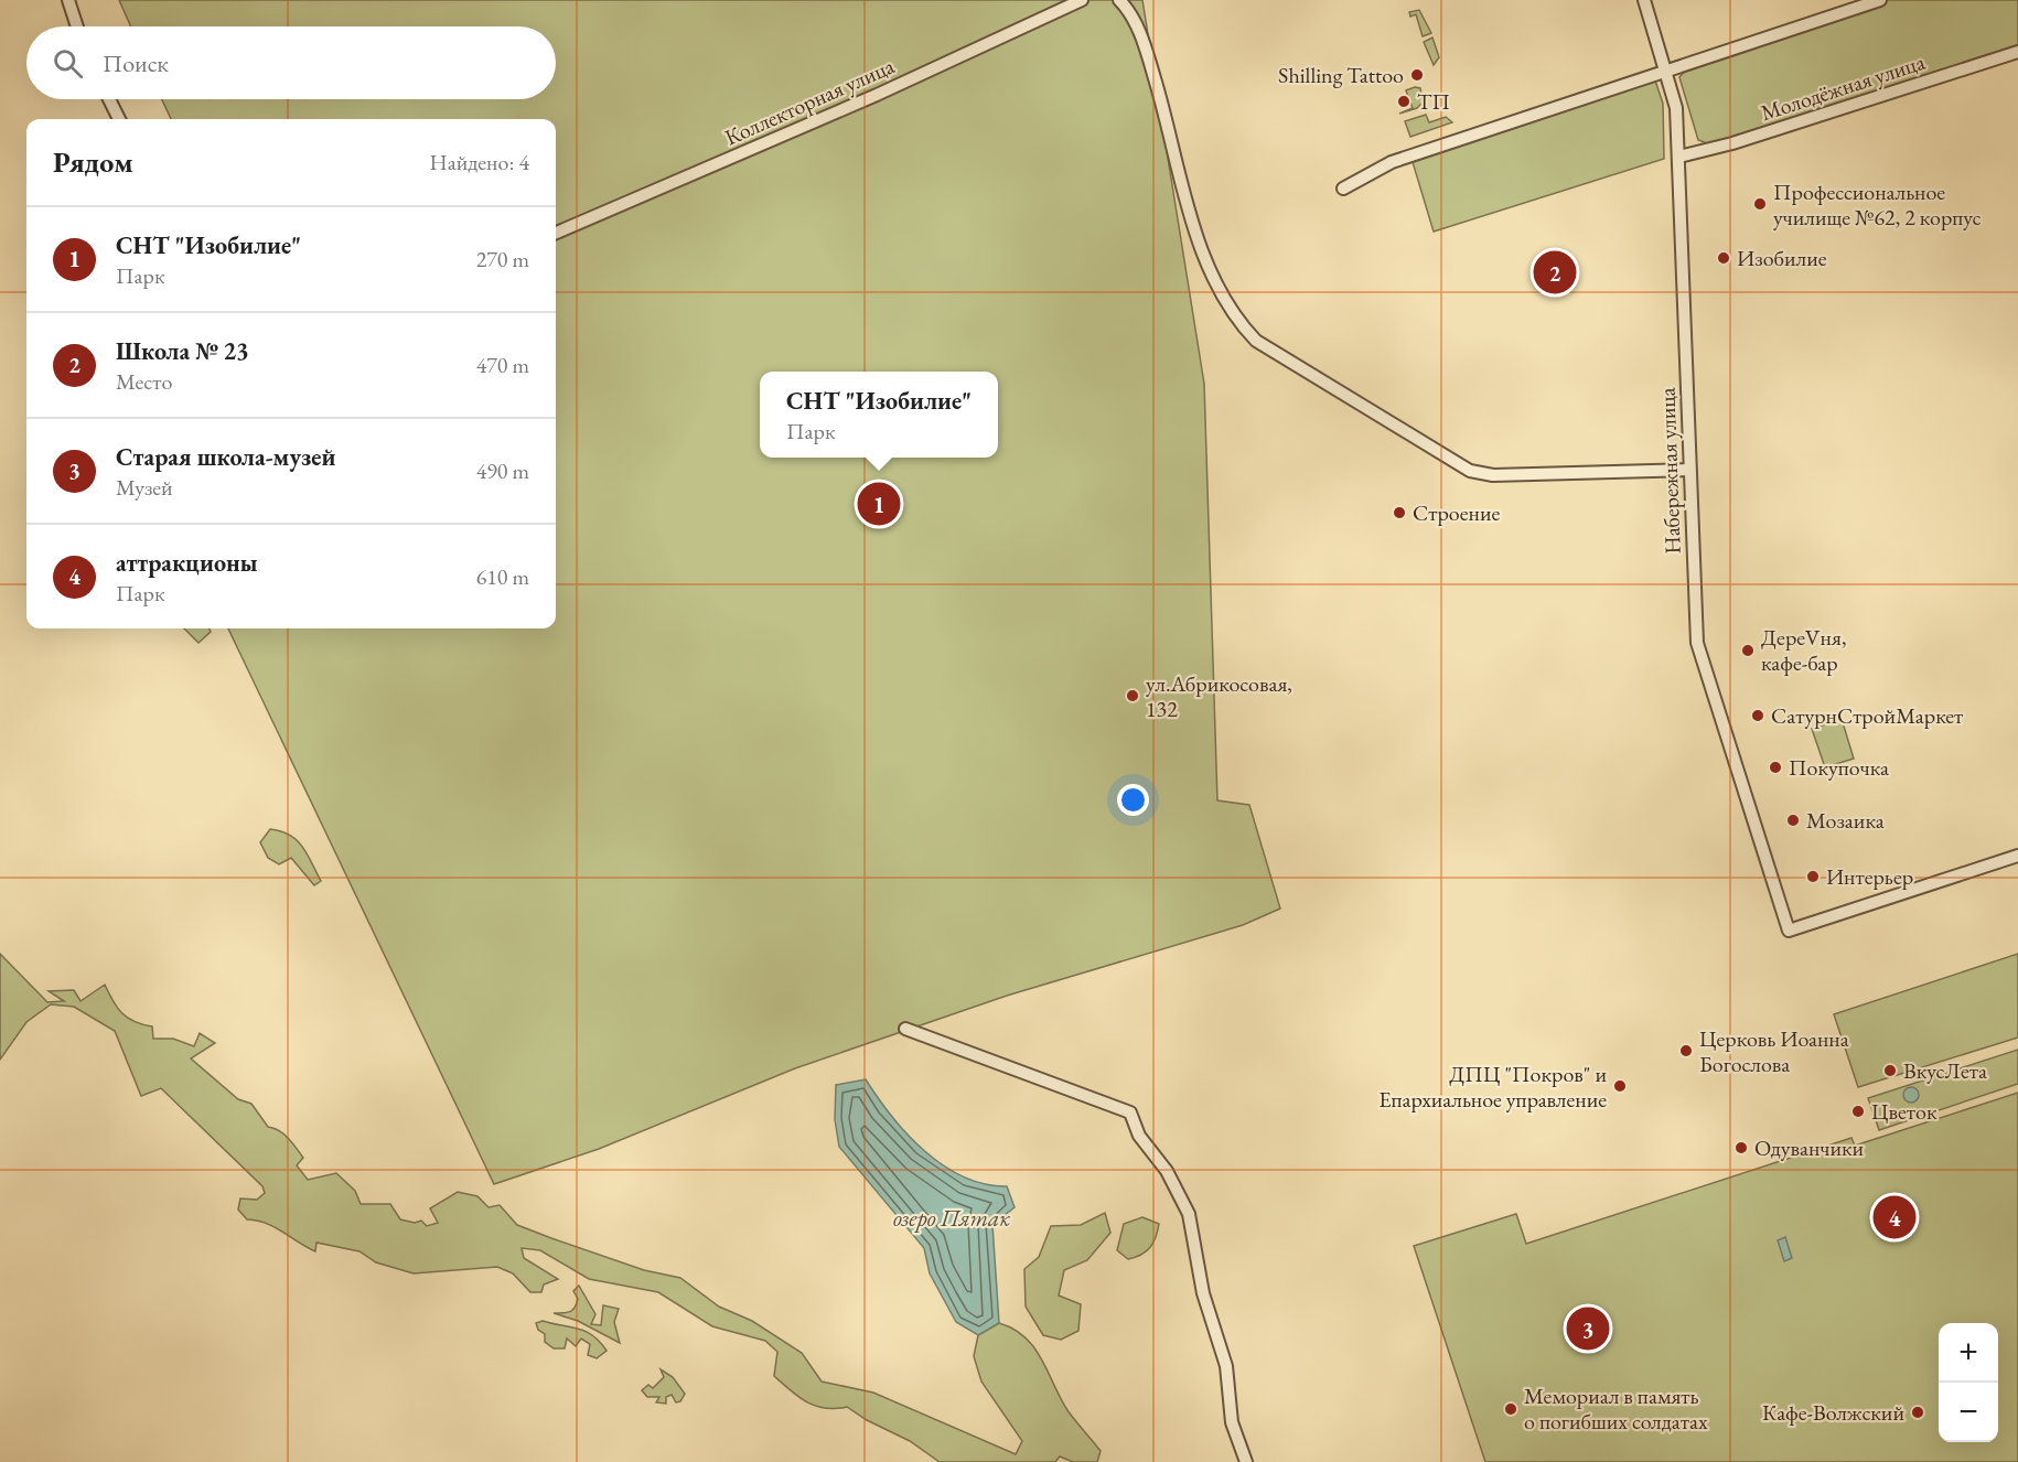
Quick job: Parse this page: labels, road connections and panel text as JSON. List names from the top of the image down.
{
  "streets": {
    "street": ["Молодёжная улица", "Коллекторная улица", "Набережная улица"]
  },
  "crossings": [
    ["Молодёжная улица", "Набережная улица"]
  ],
  "water": ["озеро Пятак"],
  "places": [
    "Shilling Tattoo",
    "ТП",
    "Профессиональное училище №62, 2 корпус",
    "Изобилие",
    "Строение",
    "ДереVня, кафе-бар",
    "ул.Абрикосовая, 132",
    "СатурнСтройМаркет",
    "Покупочка",
    "Мозаика",
    "Интерьер",
    "Церковь Иоанна Богослова",
    "ВкусЛета",
    "ДПЦ \"Покров\" и Епархиальное управление",
    "Цветок",
    "Одуванчики",
    "Мемориал в память о погибших солдатах",
    "Кафе-Волжский"
  ],
  "page": {
    "search": "Поиск",
    "heading": ["Рядом", "Найдено: 4"],
    "list": [
      {
        "mark": "1",
        "name": "СНТ \"Изобилие\"",
        "note": "Парк",
        "value": "270 m"
      },
      {
        "mark": "2",
        "name": "Школа № 23",
        "note": "Место",
        "value": "470 m"
      },
      {
        "mark": "3",
        "name": "Старая школа-музей",
        "note": "Музей",
        "value": "490 m"
      },
      {
        "mark": "4",
        "name": "аттракционы",
        "note": "Парк",
        "value": "610 m"
      }
    ],
    "pins": [
      "2",
      "1",
      "4",
      "3"
    ],
    "popup": ["СНТ \"Изобилие\"", "Парк"],
    "map_buttons": ["+", "−"]
  }
}
